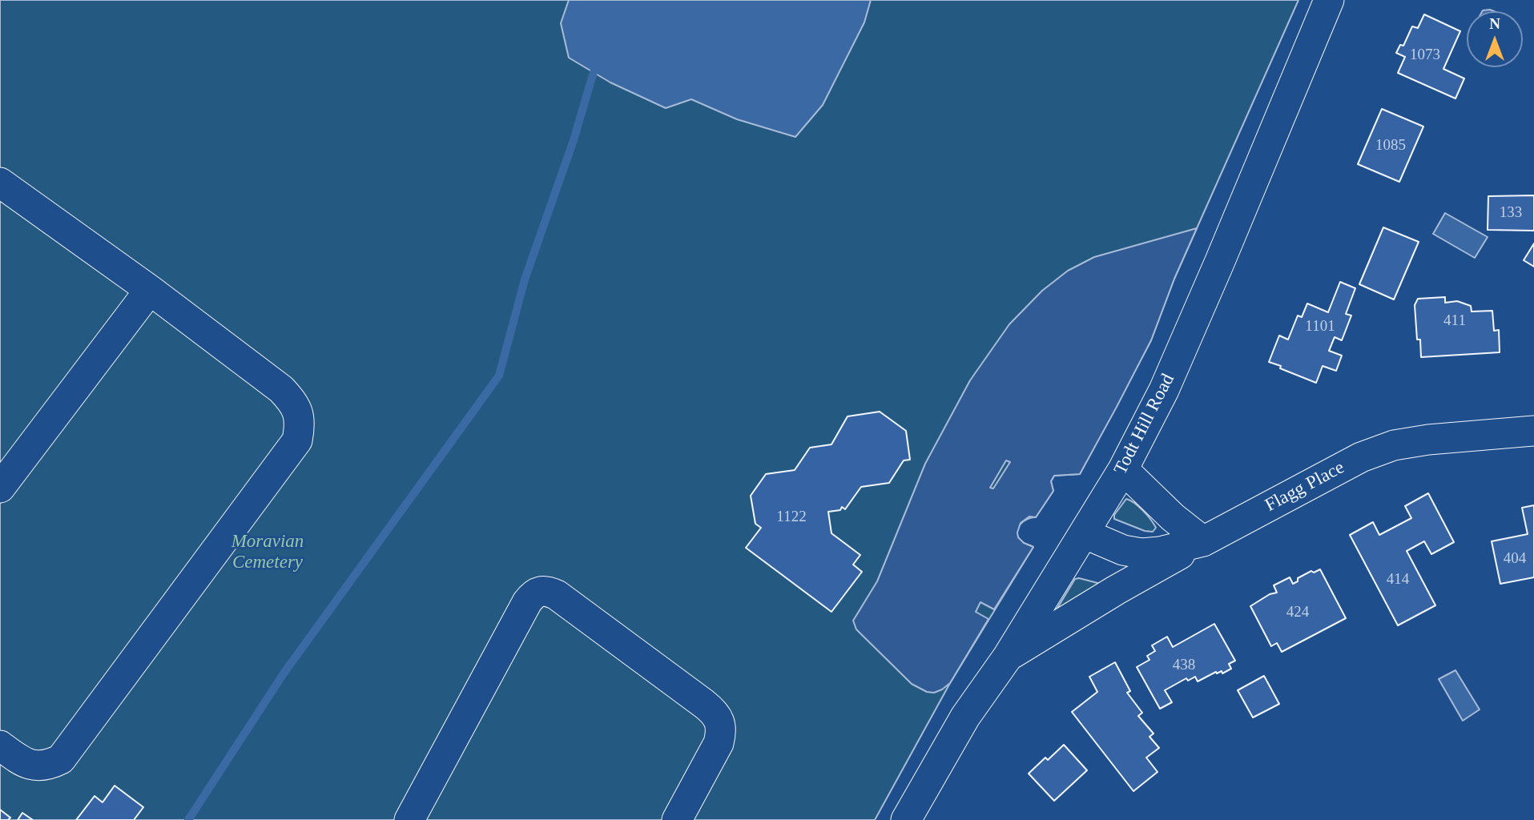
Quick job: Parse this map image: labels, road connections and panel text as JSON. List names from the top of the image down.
{
  "streets": {
    "street": ["Todt Hill Road", "Flagg Place"]
  },
  "crossings": [
    ["Todt Hill Road", "Flagg Place"]
  ],
  "parks": ["Moravian Cemetery"],
  "house_numbers": [
    "1073",
    "1085",
    "133",
    "411",
    "1101",
    "1122",
    "404",
    "414",
    "424",
    "438"
  ],
  "north": "top"
}
